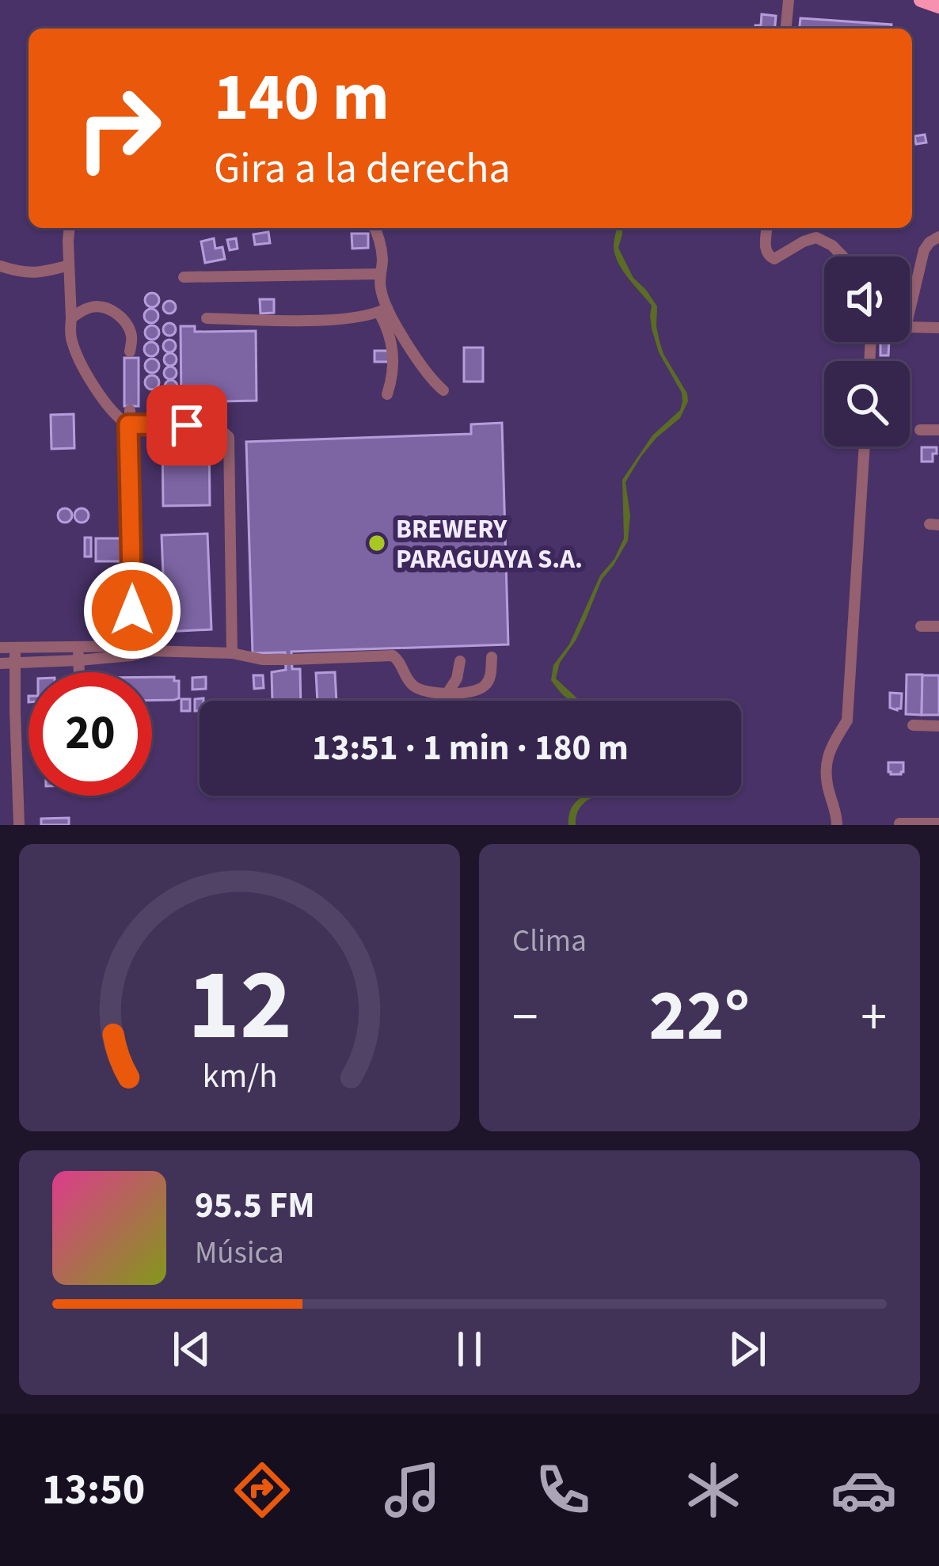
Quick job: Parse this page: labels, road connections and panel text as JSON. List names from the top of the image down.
{
  "places": ["BREWERY PARAGUAYA S.A."],
  "page": {
    "turn": ["140 m", "Gira a la derecha"],
    "limit": "20",
    "trip": "13:51 · 1 min · 180 m",
    "tile": "Clima",
    "heat": ["−", "22°", "+"],
    "song": ["95.5 FM", "Música"],
    "tabs": "13:50",
    "gauge": ["12", "km/h"]
  }
}
